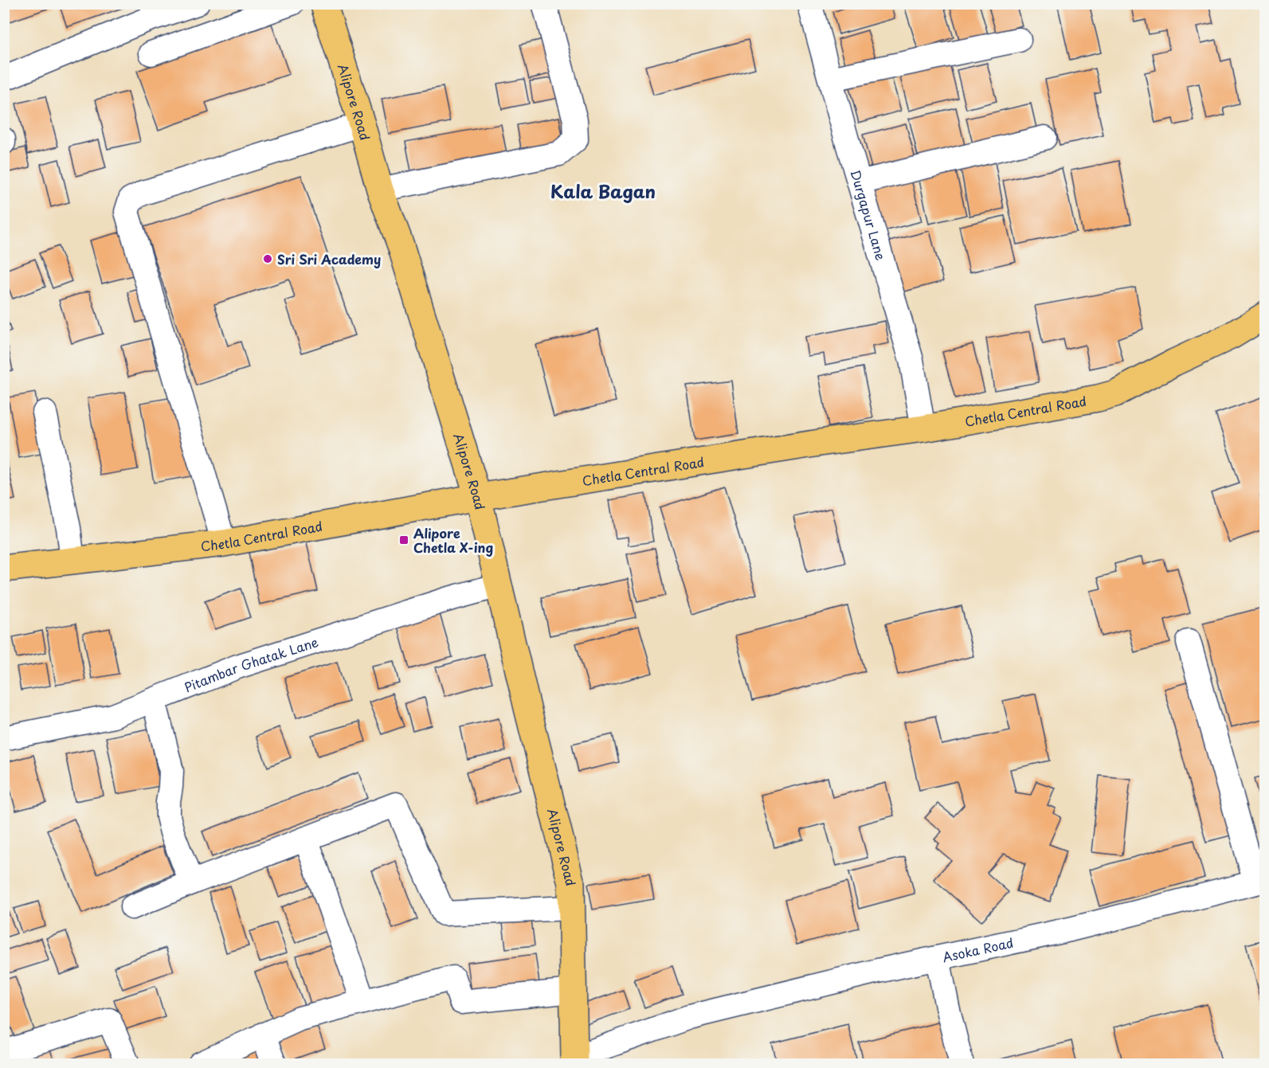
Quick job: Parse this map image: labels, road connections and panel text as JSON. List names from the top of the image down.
{
  "streets": {
    "main road": ["Alipore Road", "Chetla Central Road"],
    "street": ["Durgapur Lane", "Pitambar Ghatak Lane", "Asoka Road"]
  },
  "crossings": [
    ["Alipore Road", "Chetla Central Road"],
    ["Alipore Road", "Pitambar Ghatak Lane"],
    ["Alipore Road", "Asoka Road"],
    ["Durgapur Lane", "Chetla Central Road"]
  ],
  "districts": ["Kala Bagan"],
  "places": {
    "other": ["Sri Sri Academy"],
    "transit": ["Alipore Chetla X-ing"]
  }
}
